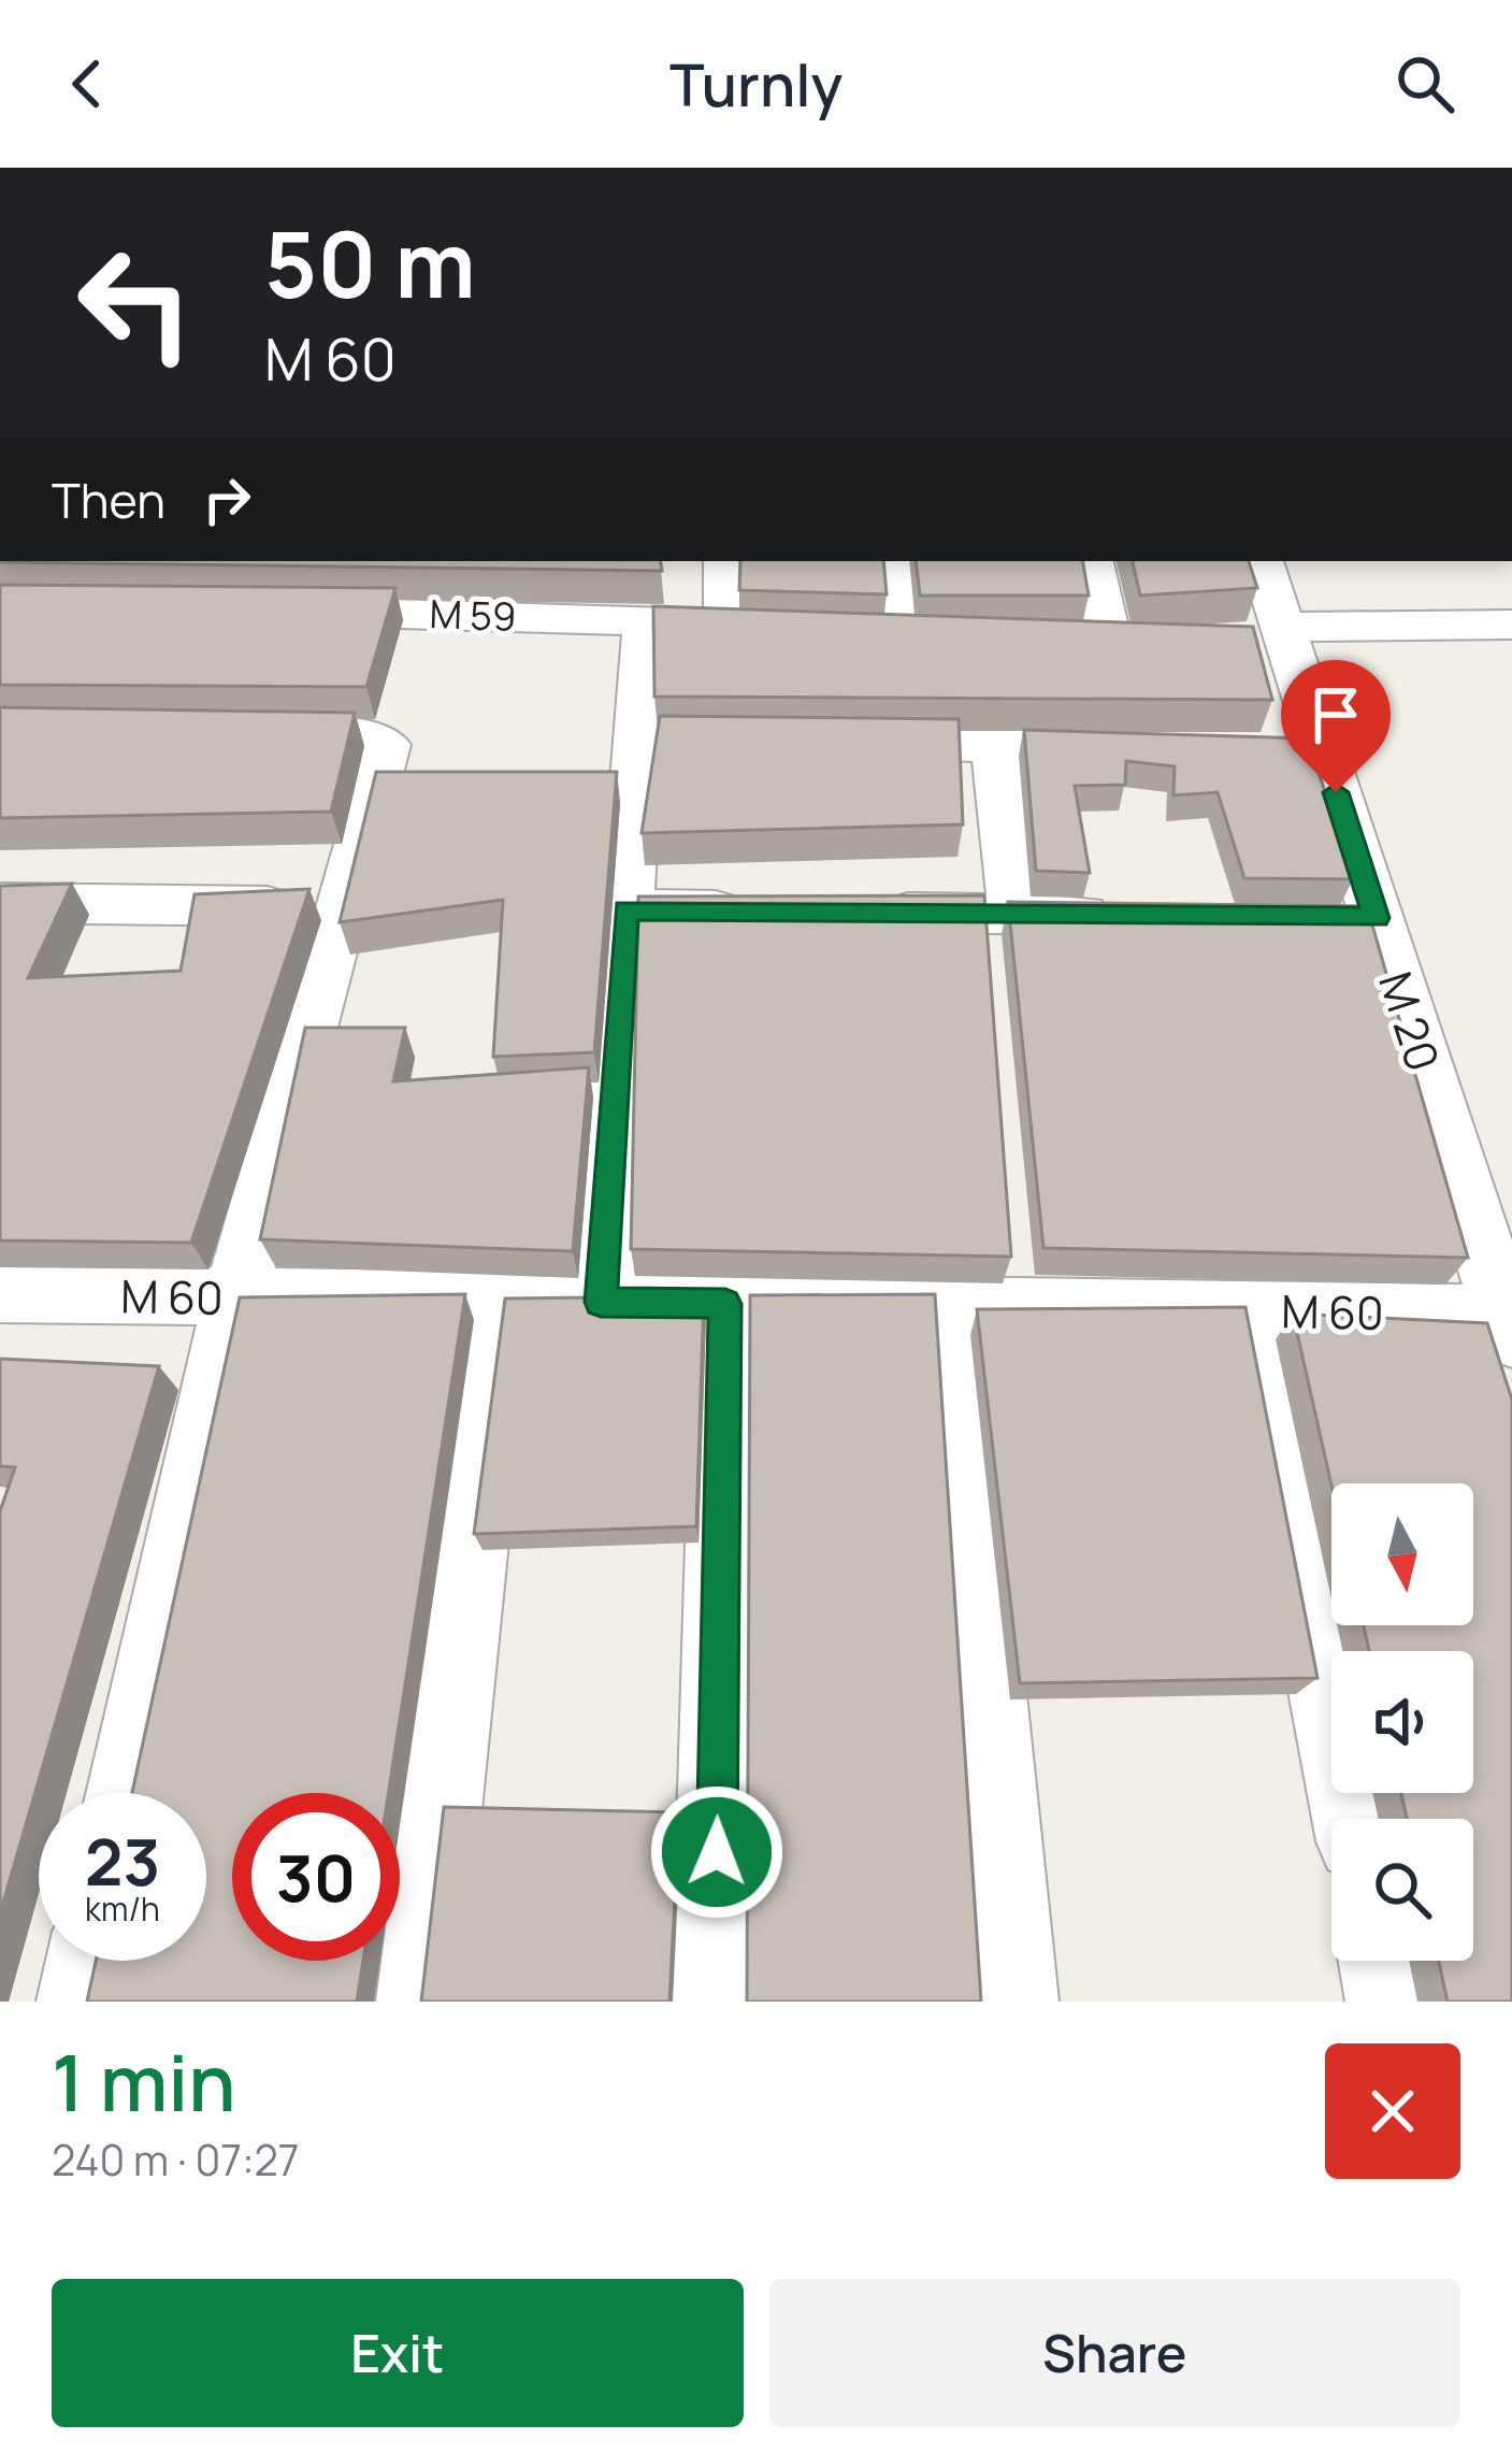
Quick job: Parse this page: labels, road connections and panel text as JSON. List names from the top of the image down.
{
  "streets": {
    "street": ["M 59", "M 20", "M 60"]
  },
  "crossings": [
    ["M 20", "M 60"]
  ],
  "north": "bottom",
  "page": {
    "header": "Turnly",
    "turn": ["50 m", "M 60"],
    "then": "Then",
    "speed": "23 km/h",
    "limit": "30",
    "heading": ["1 min", "240 m · 07:27"],
    "buttons": ["Exit", "Share"]
  }
}
